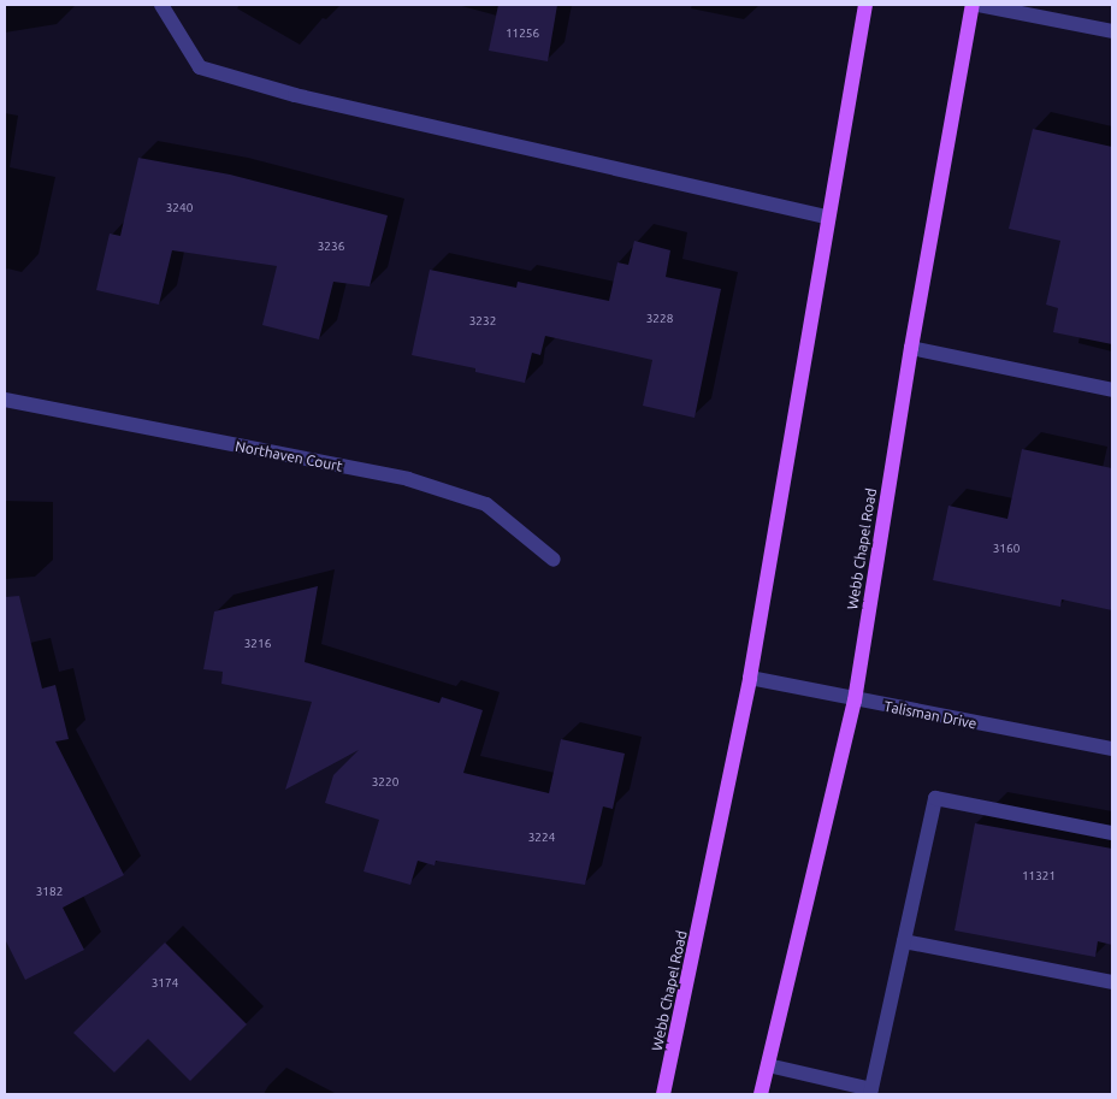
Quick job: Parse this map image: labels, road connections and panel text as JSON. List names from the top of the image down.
{
  "streets": {
    "main road": ["Webb Chapel Road"],
    "street": ["Northaven Court", "Talisman Drive"]
  },
  "crossings": [
    ["Webb Chapel Road", "Talisman Drive"]
  ],
  "house_numbers": [
    "11256",
    "3240",
    "3236",
    "3228",
    "3232",
    "3160",
    "3216",
    "3220",
    "3224",
    "11321",
    "3182",
    "3174"
  ]
}
